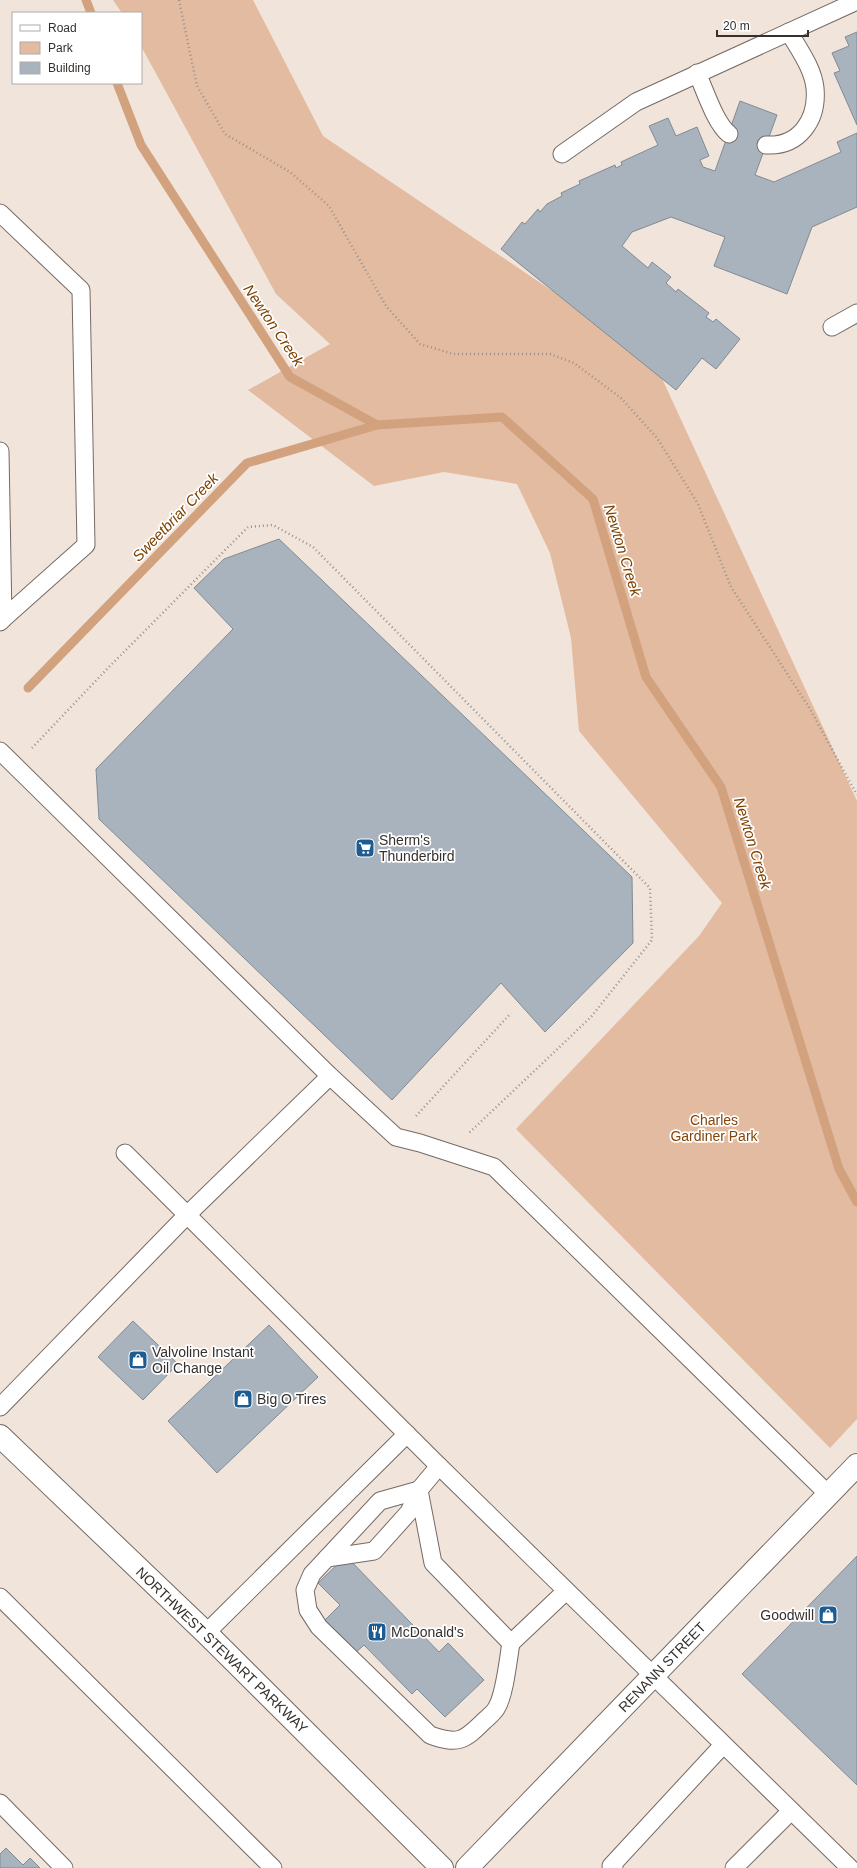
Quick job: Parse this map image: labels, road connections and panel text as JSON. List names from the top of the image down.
{
  "streets": {
    "main road": ["NORTHWEST STEWART PARKWAY", "RENANN STREET"]
  },
  "water": ["Newton Creek", "Sweetbriar Creek"],
  "parks": ["Charles Gardiner Park"],
  "places": {
    "supermarket": ["Sherm's Thunderbird"],
    "shop": ["Valvoline Instant Oil Change", "Big O Tires", "Goodwill"],
    "restaurant": ["McDonald's"]
  },
  "legend": ["Road", "Park", "Building"],
  "scale_bar": "20 m"
}
